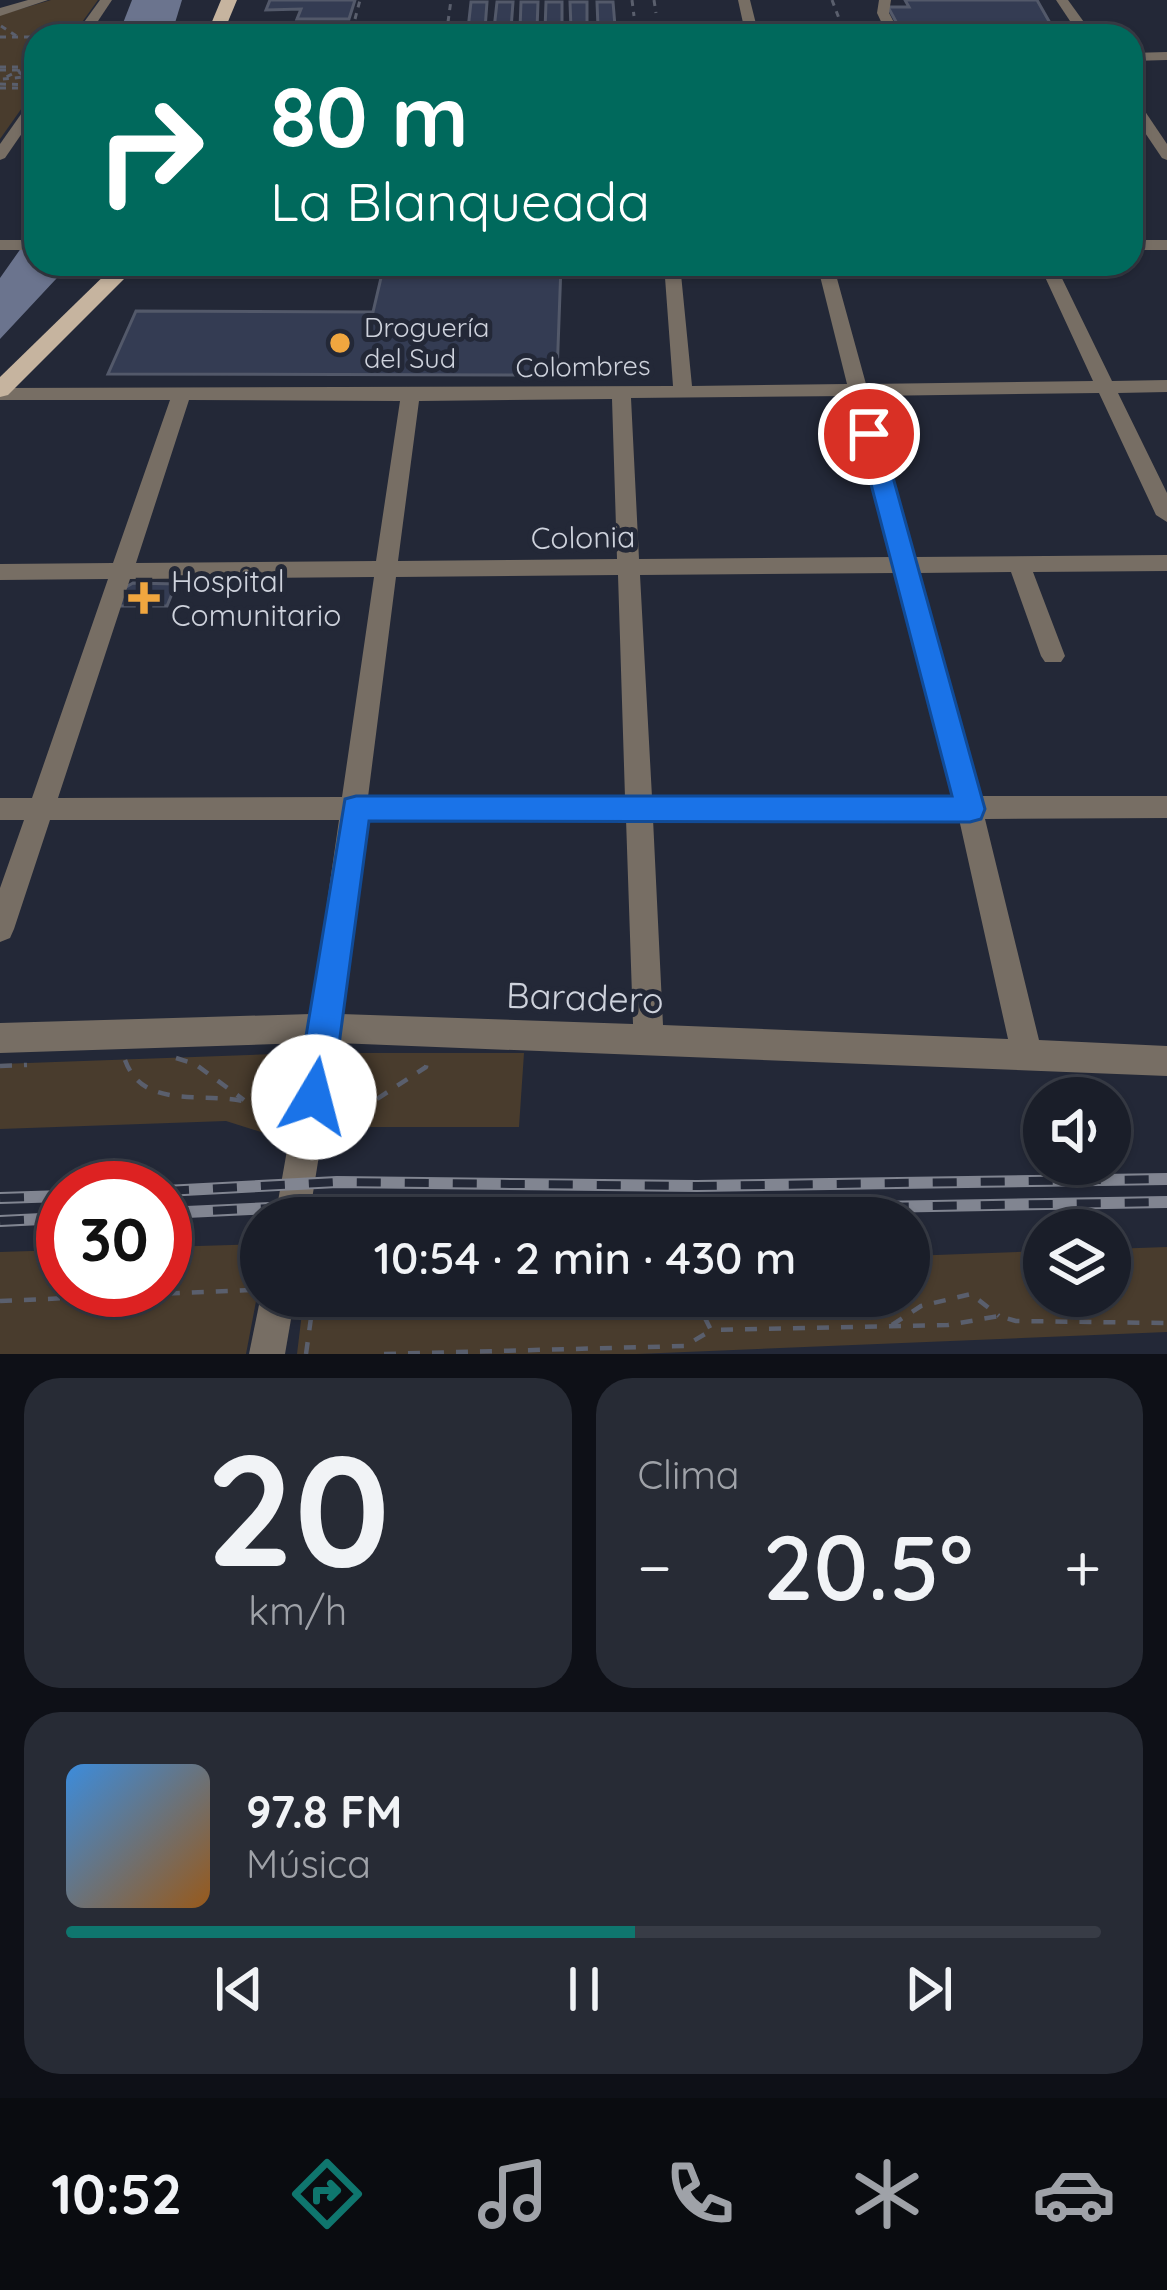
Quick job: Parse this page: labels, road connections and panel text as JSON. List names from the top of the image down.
{
  "streets": {
    "street": ["Colombres", "Colonia", "Baradero"]
  },
  "places": {
    "other": ["Droguería del Sud"],
    "health": ["Hospital Comunitario"]
  },
  "page": {
    "turn": ["80 m", "La Blanqueada"],
    "limit": "30",
    "trip": "10:54 · 2 min · 430 m",
    "tile": [
      ["20", "km/h"],
      "Clima"
    ],
    "heat": ["−", "20.5°", "+"],
    "song": ["97.8 FM", "Música"],
    "tabs": "10:52"
  }
}
